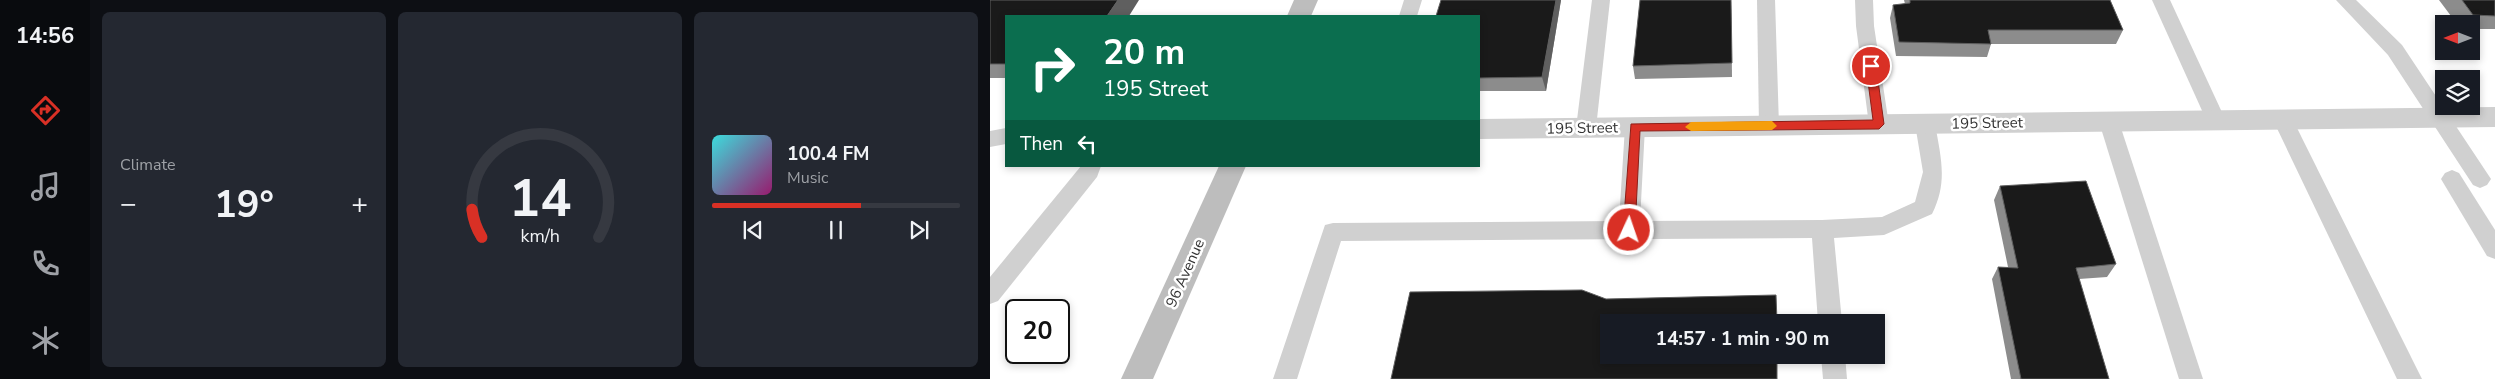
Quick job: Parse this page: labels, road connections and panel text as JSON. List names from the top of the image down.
{
  "streets": {
    "main road": ["96 Avenue"],
    "street": ["195 Street"]
  },
  "north": "left",
  "page": {
    "tabs": "14:56",
    "tile": "Climate",
    "turn": ["20 m", "195 Street"],
    "then": "Then",
    "song": ["100.4 FM", "Music"],
    "heat": ["−", "19°", "+"],
    "limit": "20",
    "trip": "14:57 · 1 min · 90 m",
    "gauge": ["14", "km/h"]
  }
}
